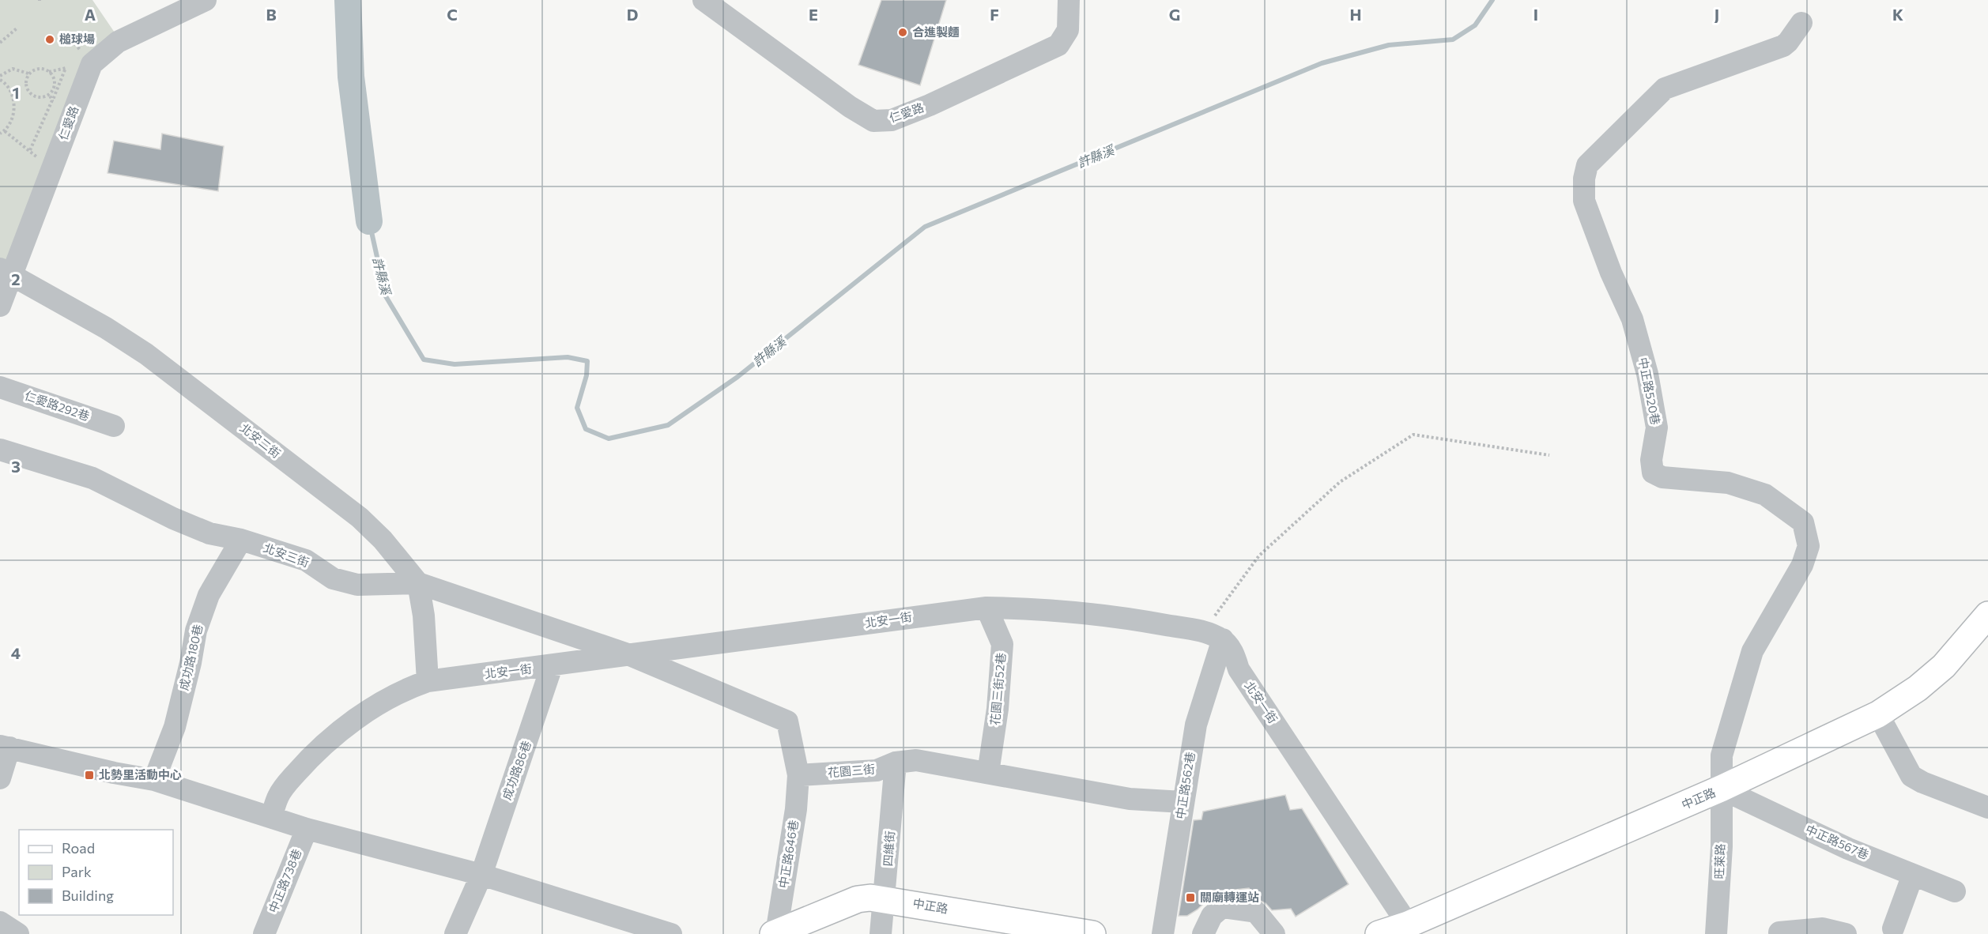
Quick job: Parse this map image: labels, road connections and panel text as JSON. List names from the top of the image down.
{
  "streets": {
    "main road": ["中正路"],
    "street": [
      "仁愛路",
      "中正路520巷",
      "仁愛路292巷",
      "北安二街",
      "北安三街",
      "北安一街",
      "成功路180巷",
      "花園三街52巷",
      "成功路86巷",
      "花園三街",
      "中正路562巷",
      "中正路567巷",
      "四維街",
      "中正路646巷",
      "旺萊路",
      "中正路738巷"
    ]
  },
  "crossings": [
    ["仁愛路", "北安二街"],
    ["中正路520巷", "中正路"],
    ["中正路520巷", "中正路567巷"],
    ["中正路520巷", "旺萊路"],
    ["北安二街", "北安三街"],
    ["北安二街", "北安一街"],
    ["北安三街", "北安一街"],
    ["北安三街", "成功路180巷"],
    ["北安一街", "花園三街52巷"],
    ["北安一街", "成功路86巷"],
    ["北安一街", "中正路562巷"],
    ["北安一街", "中正路"],
    ["花園三街52巷", "花園三街"],
    ["花園三街", "中正路562巷"],
    ["花園三街", "四維街"],
    ["花園三街", "中正路646巷"],
    ["中正路", "中正路567巷"],
    ["中正路", "四維街"],
    ["中正路", "中正路646巷"],
    ["中正路", "旺萊路"],
    ["中正路567巷", "旺萊路"]
  ],
  "water": ["許縣溪"],
  "places": {
    "other": ["合進製麵", "槌球場"],
    "transit": ["北勢里活動中心", "關廟轉運站"]
  },
  "legend": ["Road", "Park", "Building"],
  "grid": {
    "columns": [
      "A",
      "B",
      "C",
      "D",
      "E",
      "F",
      "G",
      "H",
      "I",
      "J",
      "K"
    ],
    "rows": [
      "1",
      "2",
      "3",
      "4"
    ]
  }
}
